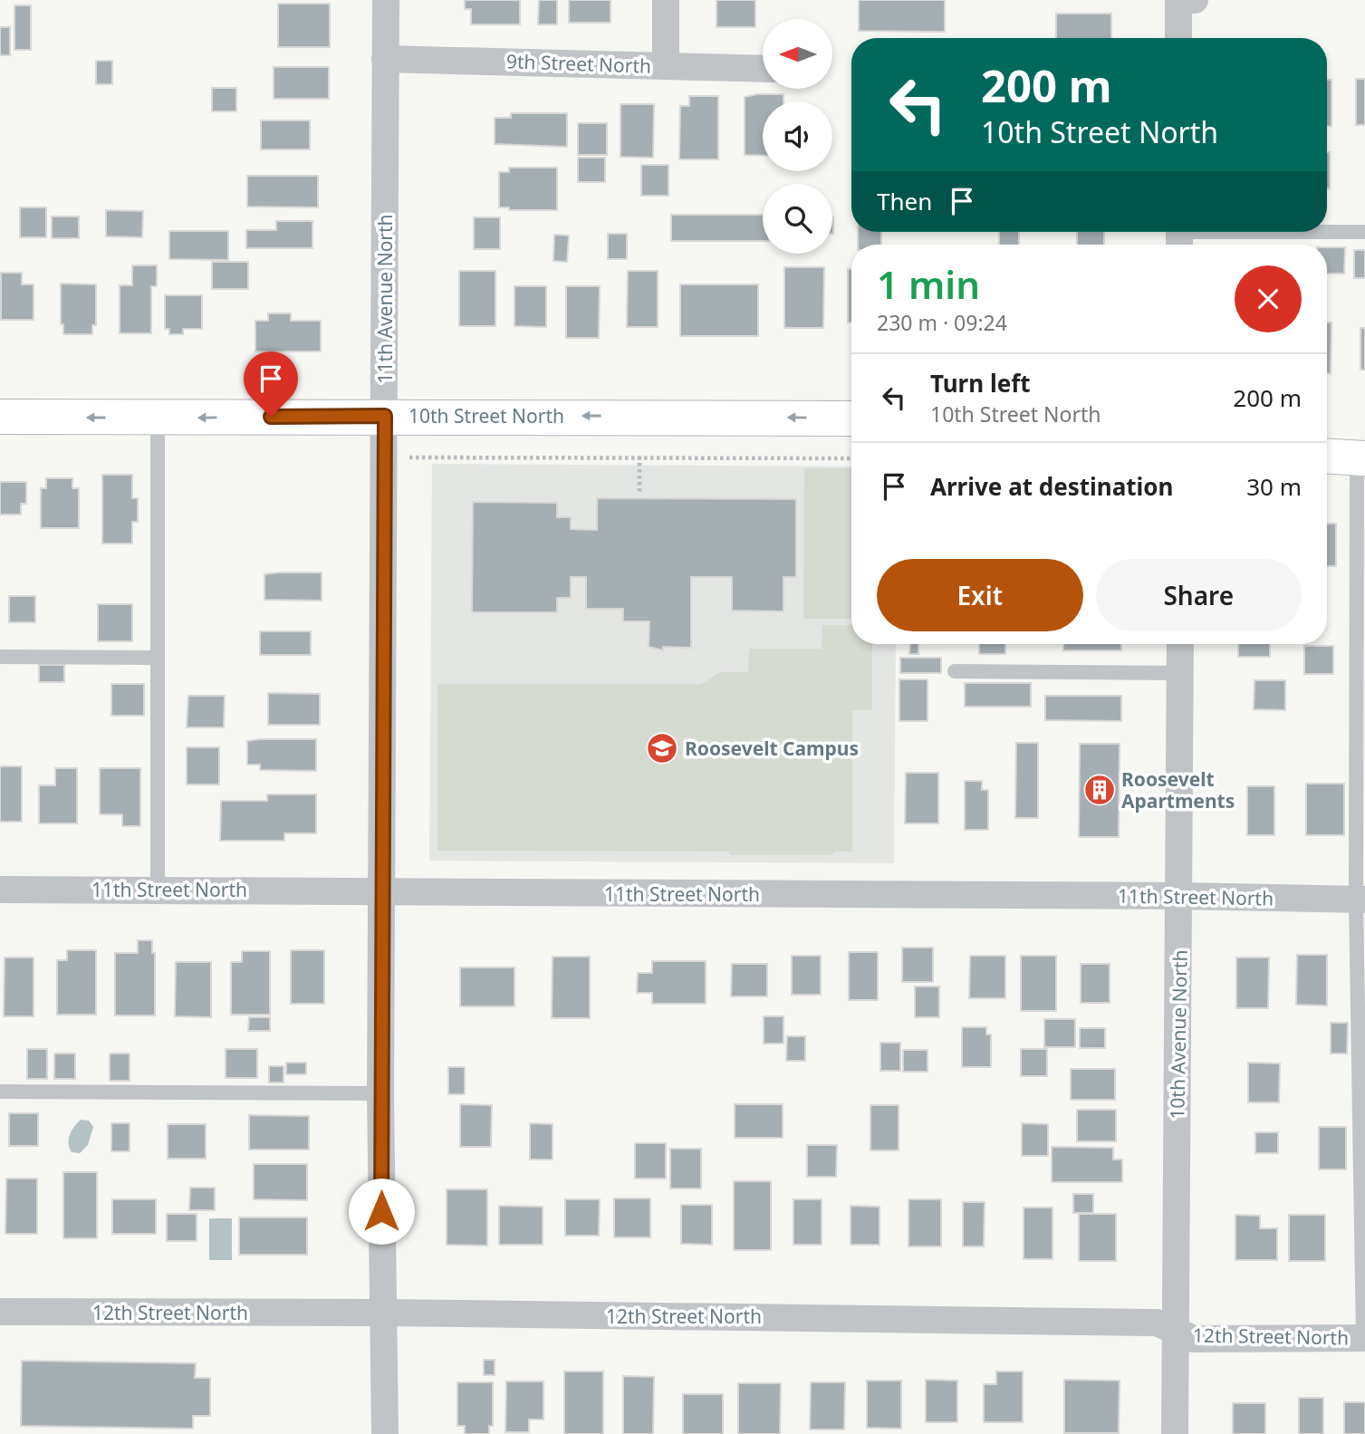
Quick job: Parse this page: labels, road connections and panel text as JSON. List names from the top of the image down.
{
  "streets": {
    "main road": ["10th Street North"],
    "street": [
      "9th Street North",
      "11th Avenue North",
      "11th Street North",
      "10th Avenue North",
      "12th Street North"
    ]
  },
  "crossings": [
    ["9th Street North", "11th Avenue North"],
    ["11th Avenue North", "10th Street North"],
    ["11th Avenue North", "11th Street North"],
    ["11th Avenue North", "12th Street North"],
    ["11th Street North", "10th Avenue North"],
    ["10th Avenue North", "12th Street North"]
  ],
  "one_way": ["10th Street North"],
  "places": {
    "school or university": ["Roosevelt Campus"],
    "building": ["Roosevelt Apartments"]
  },
  "north": "left",
  "page": {
    "turn": ["200 m", "10th Street North"],
    "then": "Then",
    "heading": ["1 min", "230 m · 09:24"],
    "list": [
      {
        "name": "Turn left",
        "note": "10th Street North",
        "value": "200 m"
      },
      {
        "name": "Arrive at destination",
        "value": "30 m"
      }
    ],
    "buttons": ["Exit", "Share"]
  }
}
